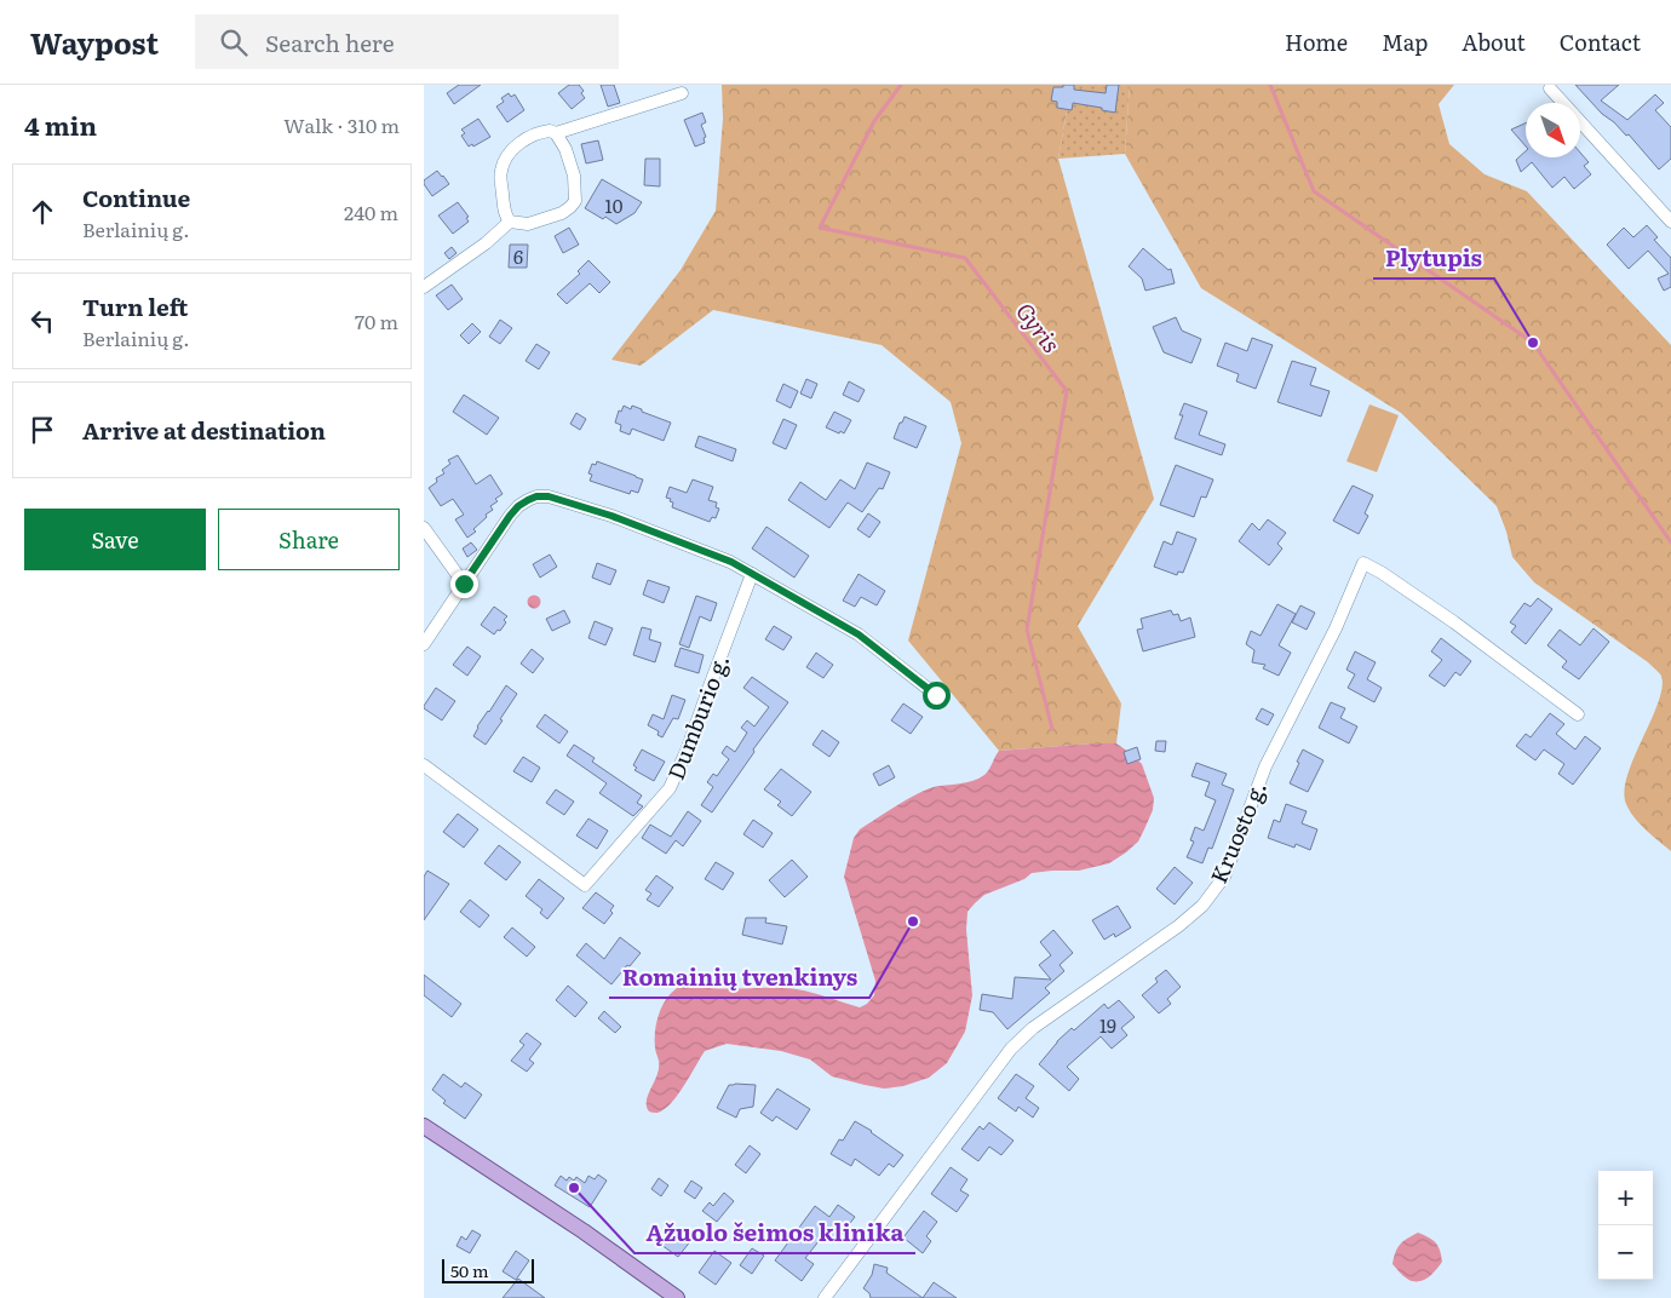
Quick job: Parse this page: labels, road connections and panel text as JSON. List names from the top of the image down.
{
  "streets": {
    "street": ["Dumburio g.", "Kruosto g."]
  },
  "water": ["Gyris"],
  "places": ["Plytupis", "Romainių tvenkinys", "Ąžuolo šeimos klinika"],
  "house_numbers": ["10", "6", "19"],
  "scale_bar": "50 m",
  "north": "bottom right",
  "page": {
    "header": "Waypost",
    "search": "Search here",
    "nav": [
      "Home",
      "Map",
      "About",
      "Contact"
    ],
    "heading": ["4 min", "Walk · 310 m"],
    "list": [
      ["Continue", "Berlainių g.", "240 m"],
      ["Turn left", "Berlainių g.", "70 m"],
      "Arrive at destination"
    ],
    "buttons": ["Save", "Share"],
    "map_buttons": ["+", "−"],
    "scale": "50 m"
  }
}
